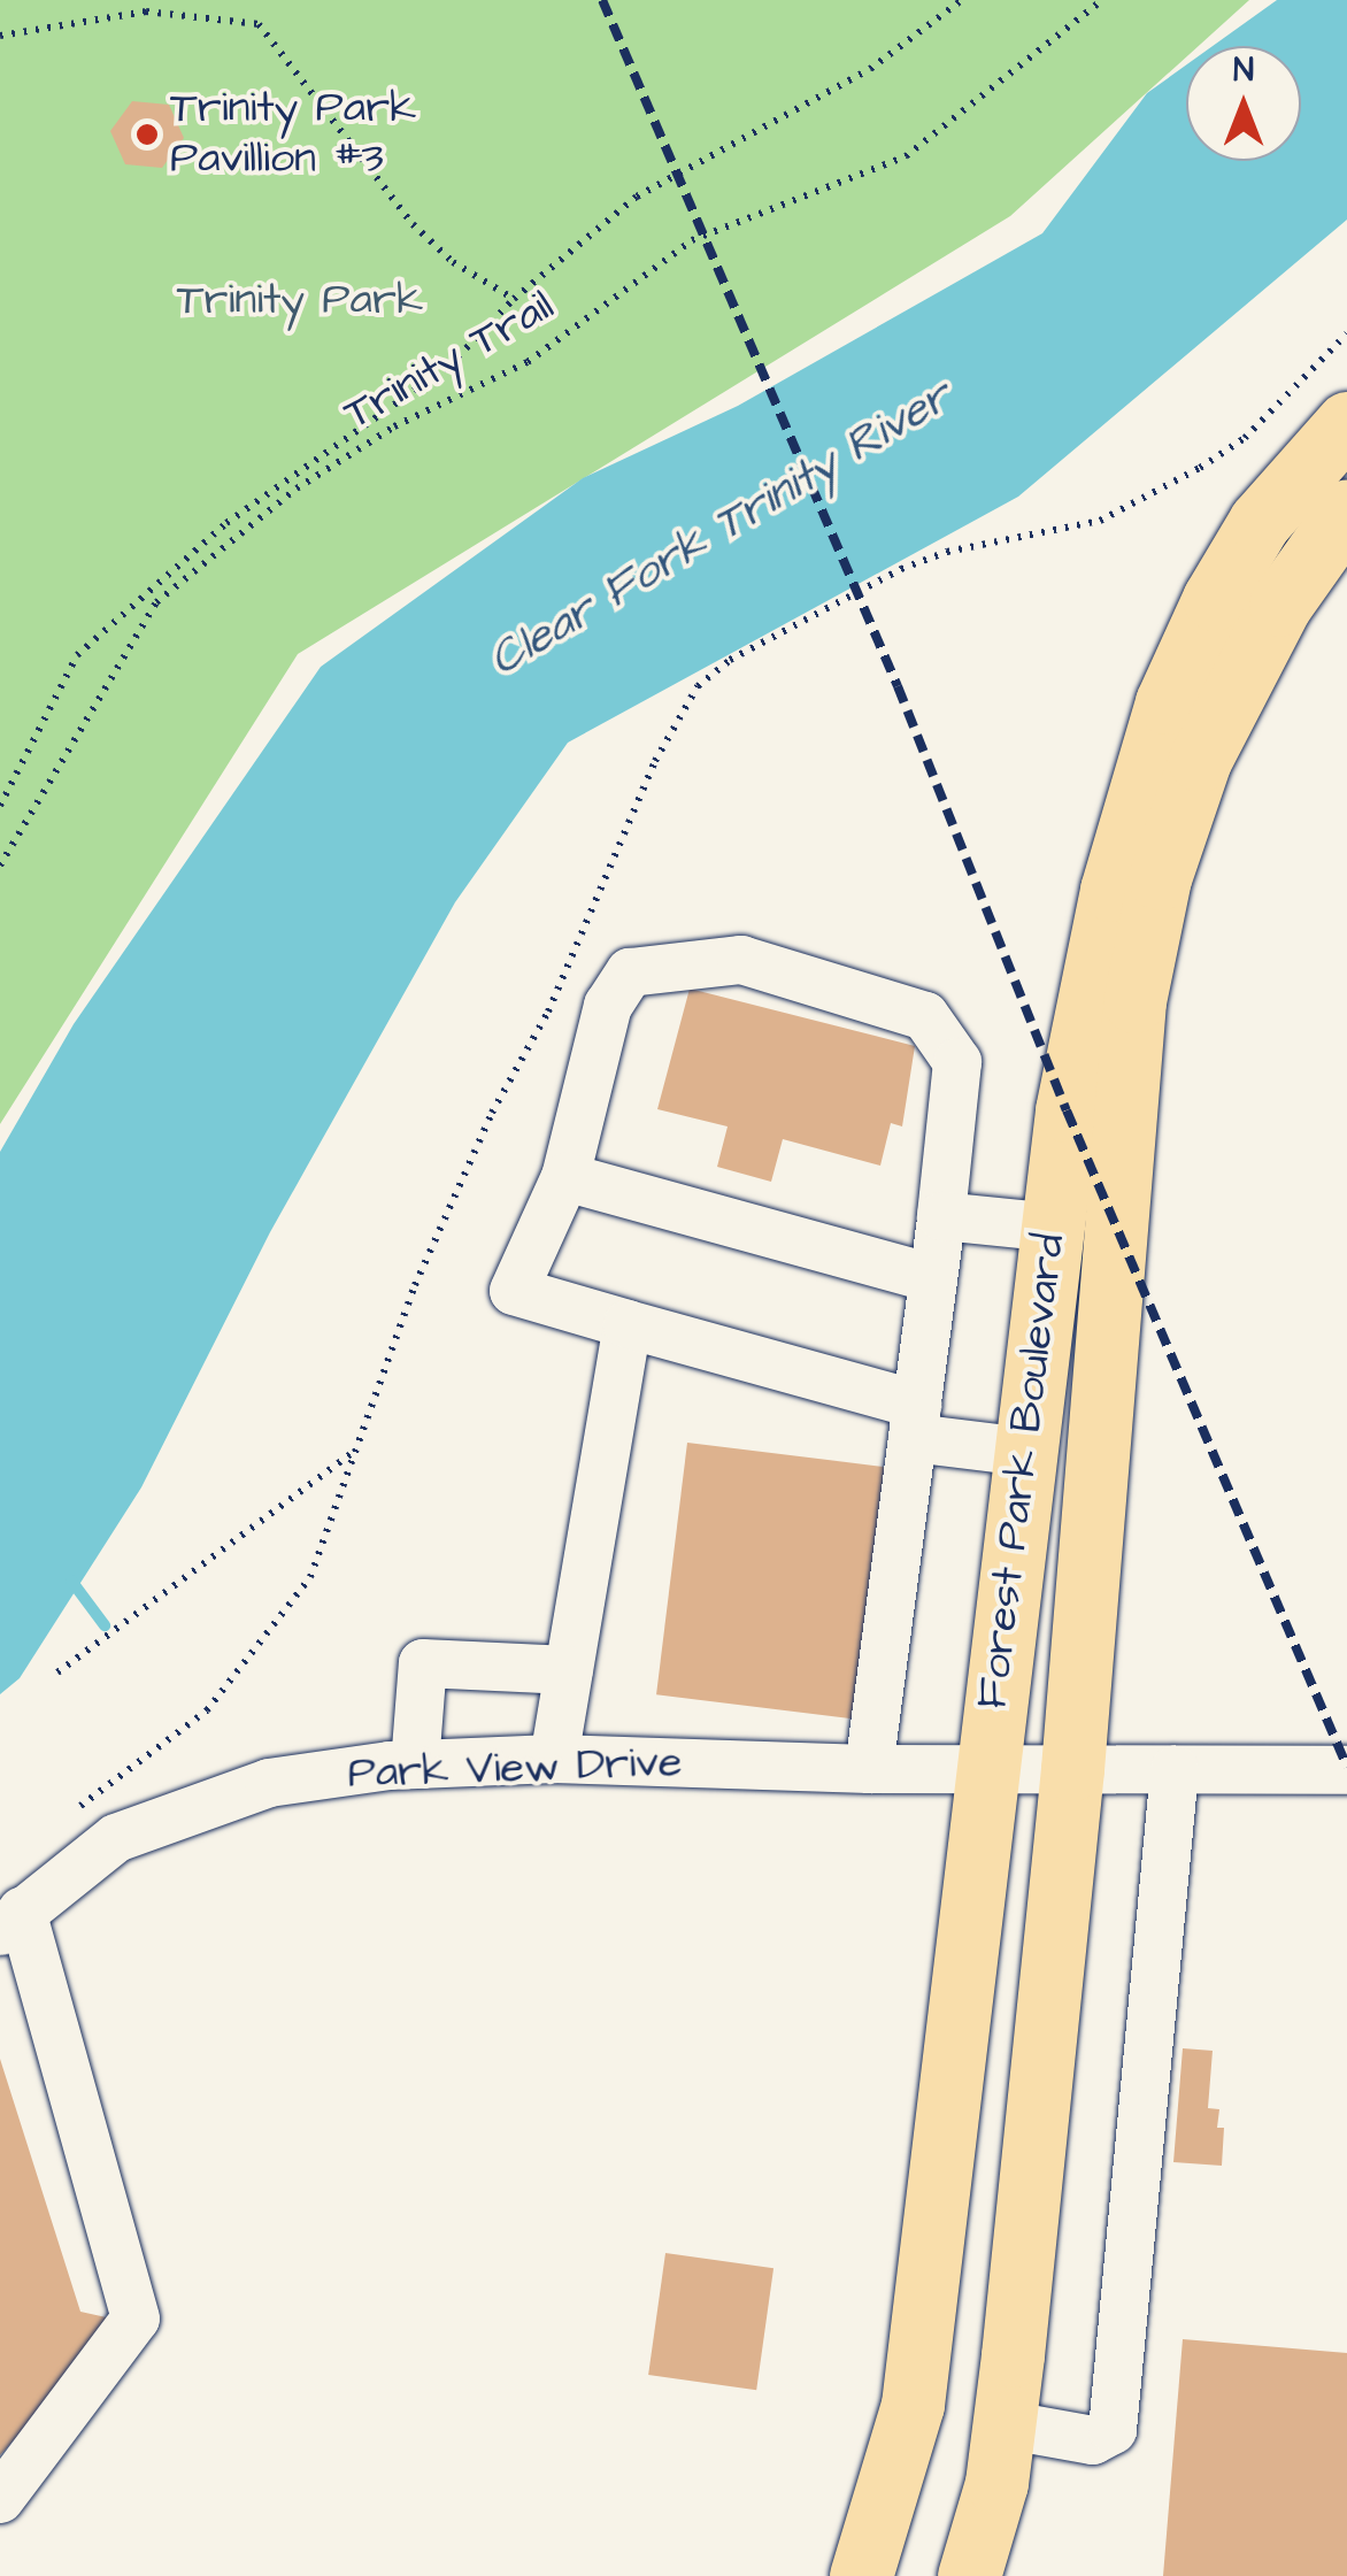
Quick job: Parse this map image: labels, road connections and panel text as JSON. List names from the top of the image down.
{
  "streets": {
    "main road": ["Forest Park Boulevard"],
    "street": ["Park View Drive"],
    "path": ["Trinity Trail"]
  },
  "crossings": [
    ["Forest Park Boulevard", "Park View Drive"]
  ],
  "water": ["Clear Fork Trinity River"],
  "parks": ["Trinity Park"],
  "places": ["Trinity Park Pavillion #3"],
  "north": "top"
}
